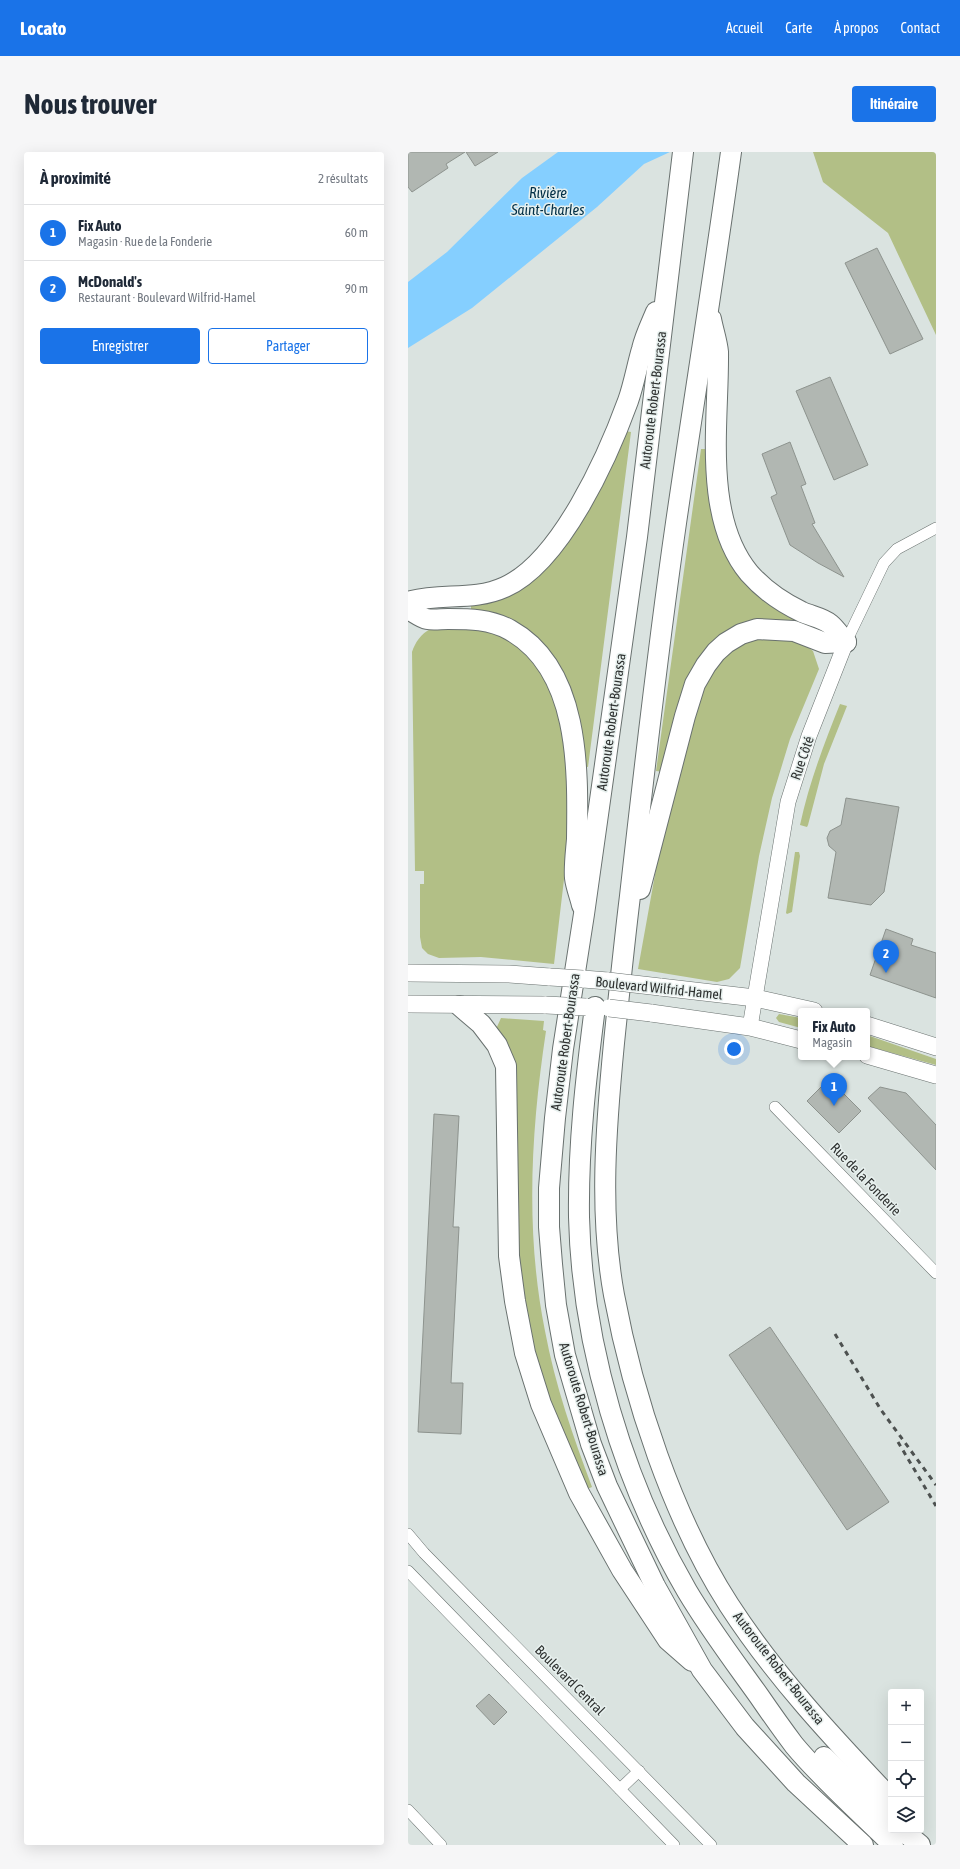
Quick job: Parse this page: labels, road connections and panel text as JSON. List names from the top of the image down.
{
  "streets": {
    "highway": ["Autoroute Robert-Bourassa"],
    "main road": ["Boulevard Wilfrid-Hamel"],
    "street": ["Rue Côté", "Rue de la Fonderie", "Boulevard Central"]
  },
  "crossings": [
    ["Rue Côté", "Boulevard Wilfrid-Hamel"]
  ],
  "water": ["Rivière Saint-Charles"],
  "page": {
    "header": "Locato",
    "nav": [
      "Accueil",
      "Carte",
      "À propos",
      "Contact"
    ],
    "buttons": [
      "Itinéraire",
      ["Enregistrer", "Partager"]
    ],
    "title": "Nous trouver",
    "heading": ["À proximité", "2 résultats"],
    "list": [
      {
        "mark": "1",
        "name": "Fix Auto",
        "note": "Magasin · Rue de la Fonderie",
        "value": "60 m"
      },
      {
        "mark": "2",
        "name": "McDonald's",
        "note": "Restaurant · Boulevard Wilfrid-Hamel",
        "value": "90 m"
      }
    ],
    "pins": ["2", "1"],
    "popup": ["Fix Auto", "Magasin"],
    "map_buttons": ["+", "−"]
  }
}
